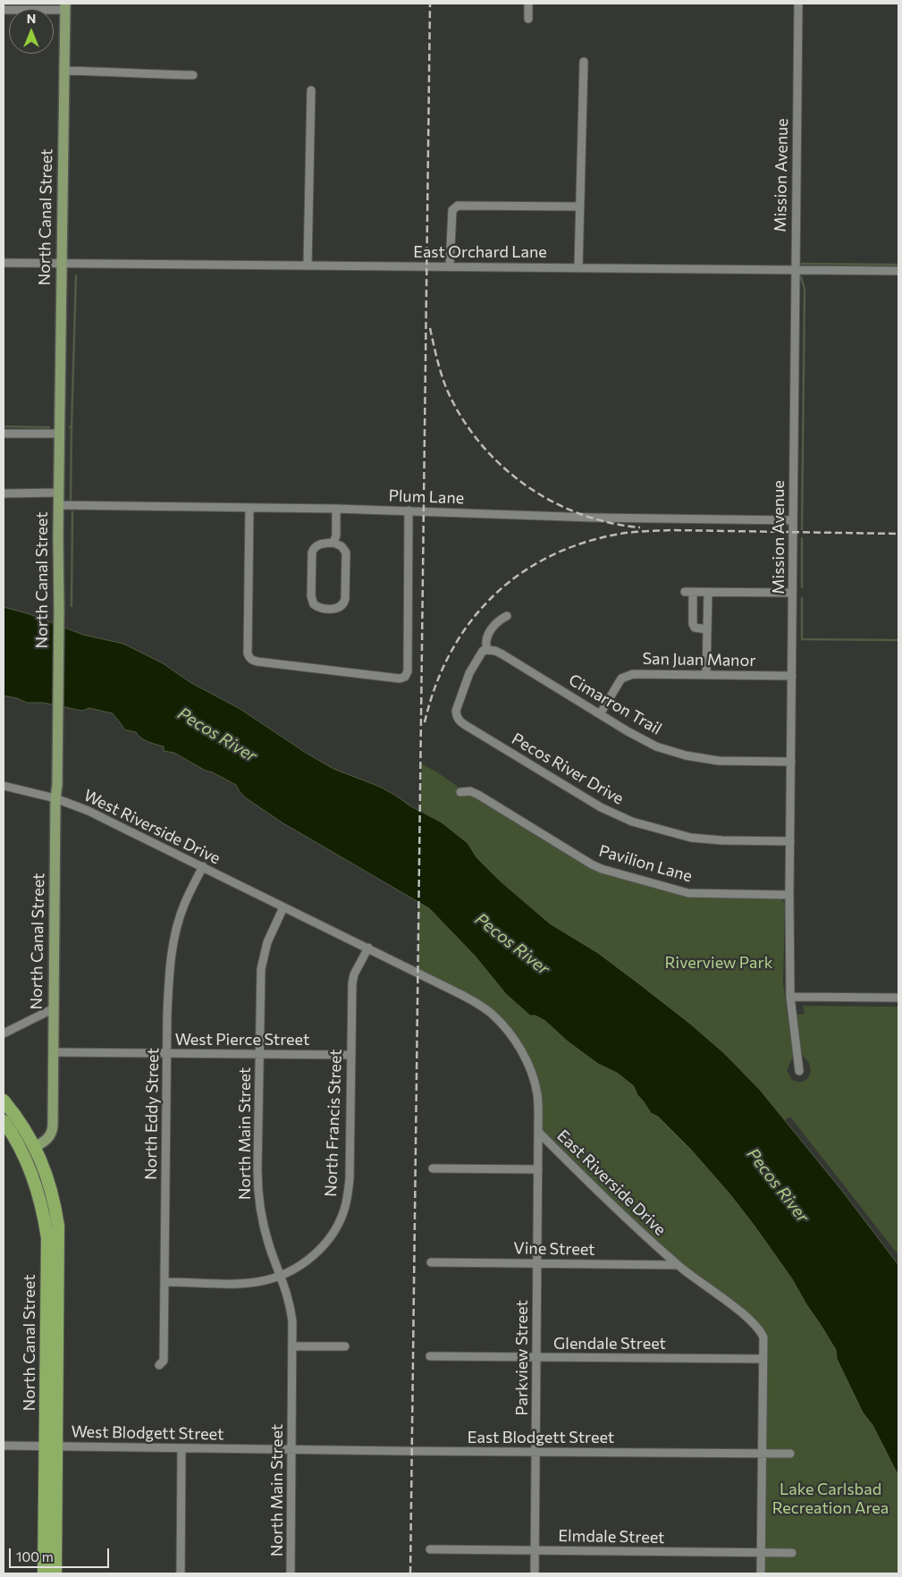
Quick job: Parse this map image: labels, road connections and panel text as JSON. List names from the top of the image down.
{
  "streets": {
    "highway": ["North Canal Street"],
    "street": [
      "Mission Avenue",
      "East Orchard Lane",
      "Plum Lane",
      "San Juan Manor",
      "Cimarron Trail",
      "Pecos River Drive",
      "West Riverside Drive",
      "Pavilion Lane",
      "West Pierce Street",
      "North Eddy Street",
      "North Francis Street",
      "North Main Street",
      "East Riverside Drive",
      "Vine Street",
      "Glendale Street",
      "Parkview Street",
      "West Blodgett Street",
      "East Blodgett Street",
      "Elmdale Street"
    ]
  },
  "crossings": [
    ["Mission Avenue", "East Orchard Lane"],
    ["Mission Avenue", "Plum Lane"],
    ["Mission Avenue", "San Juan Manor"],
    ["Mission Avenue", "Cimarron Trail"],
    ["Mission Avenue", "Pecos River Drive"],
    ["Mission Avenue", "Pavilion Lane"],
    ["North Canal Street", "East Orchard Lane"],
    ["North Canal Street", "Plum Lane"],
    ["North Canal Street", "West Riverside Drive"],
    ["North Canal Street", "West Pierce Street"],
    ["North Canal Street", "West Blodgett Street"],
    ["San Juan Manor", "Cimarron Trail"],
    ["Cimarron Trail", "Pecos River Drive"],
    ["West Riverside Drive", "North Eddy Street"],
    ["West Riverside Drive", "North Main Street"],
    ["West Riverside Drive", "East Riverside Drive"],
    ["West Pierce Street", "North Eddy Street"],
    ["West Pierce Street", "North Francis Street"],
    ["West Pierce Street", "North Main Street"],
    ["North Eddy Street", "North Francis Street"],
    ["North Francis Street", "North Main Street"],
    ["North Francis Street", "East Riverside Drive"],
    ["North Main Street", "East Riverside Drive"],
    ["North Main Street", "West Blodgett Street"],
    ["North Main Street", "East Blodgett Street"],
    ["East Riverside Drive", "Vine Street"],
    ["East Riverside Drive", "Glendale Street"],
    ["East Riverside Drive", "Parkview Street"],
    ["East Riverside Drive", "East Blodgett Street"],
    ["East Riverside Drive", "Elmdale Street"],
    ["Vine Street", "Parkview Street"],
    ["Glendale Street", "Parkview Street"],
    ["Parkview Street", "East Blodgett Street"],
    ["Parkview Street", "Elmdale Street"],
    ["West Blodgett Street", "East Blodgett Street"]
  ],
  "water": ["Pecos River"],
  "parks": ["Riverview Park", "Lake Carlsbad Recreation Area"],
  "scale_bar": "100 m",
  "north": "top"
}
